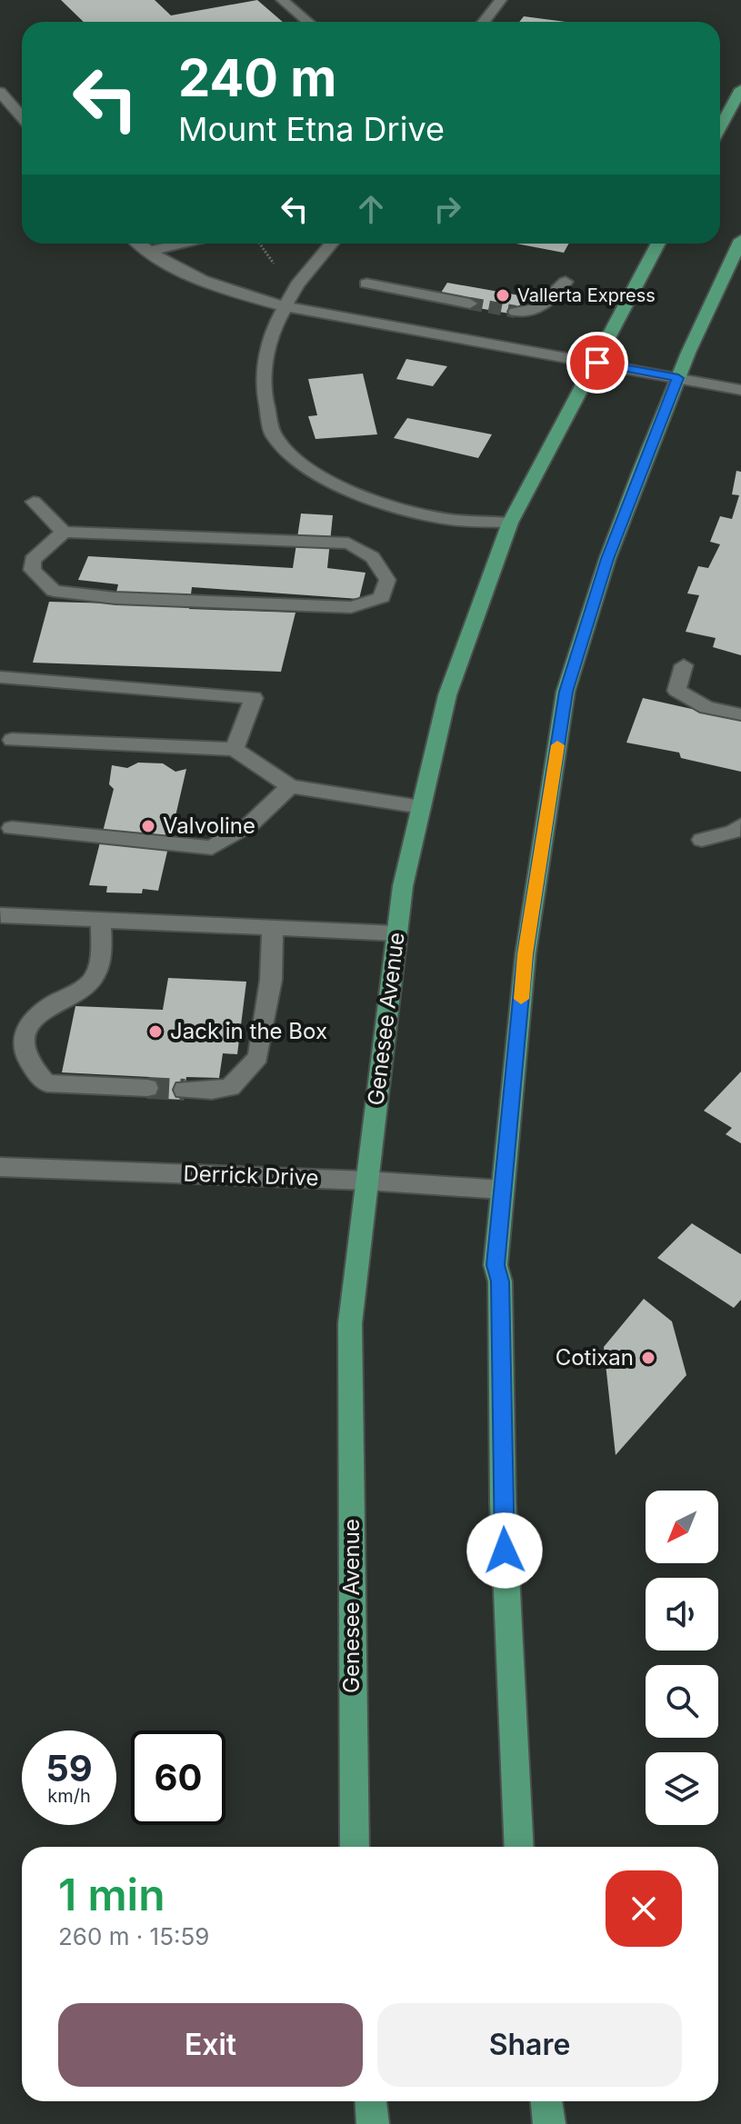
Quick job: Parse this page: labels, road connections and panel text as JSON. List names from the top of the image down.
{
  "streets": {
    "main road": ["Genesee Avenue"],
    "street": ["Derrick Drive"]
  },
  "crossings": [
    ["Genesee Avenue", "Derrick Drive"]
  ],
  "places": [
    "Vallerta Express",
    "Valvoline",
    "Jack in the Box",
    "Cotixan"
  ],
  "north": "bottom left",
  "page": {
    "turn": ["240 m", "Mount Etna Drive"],
    "speed": "59 km/h",
    "limit": "60",
    "heading": ["1 min", "260 m · 15:59"],
    "buttons": ["Exit", "Share"]
  }
}
